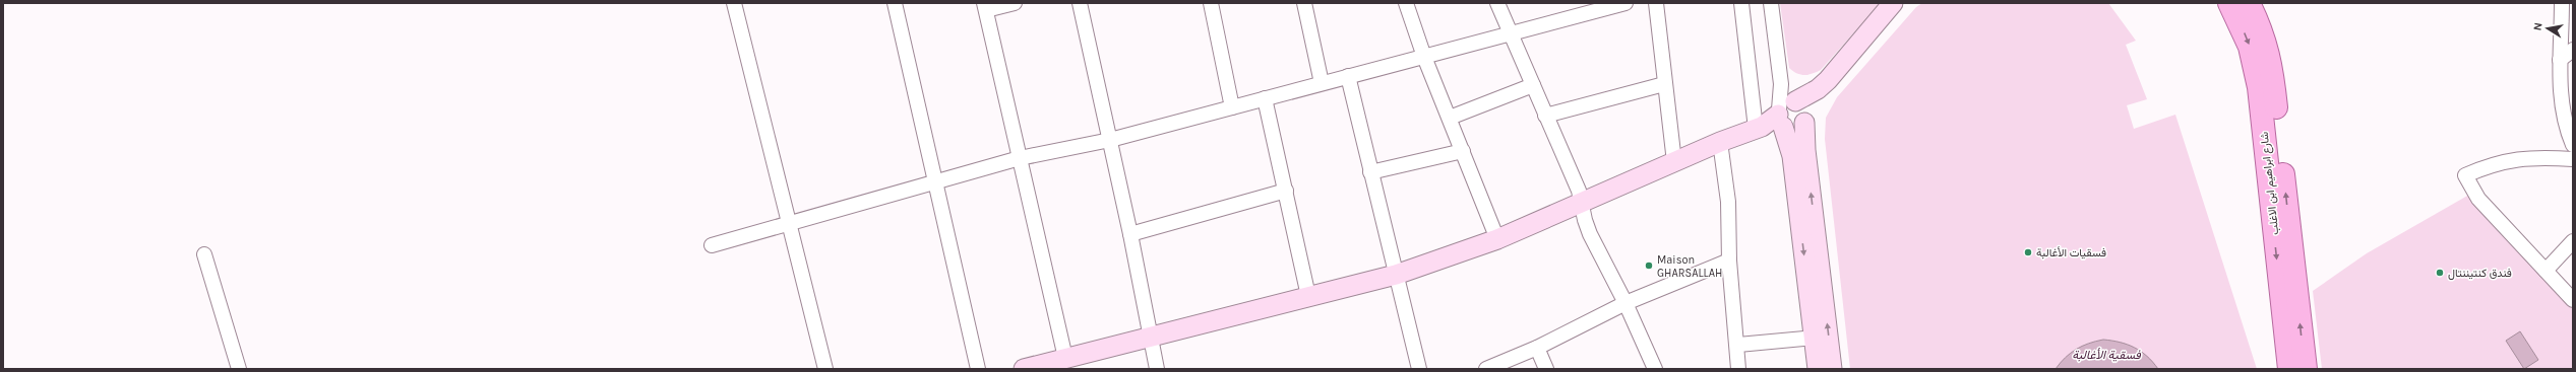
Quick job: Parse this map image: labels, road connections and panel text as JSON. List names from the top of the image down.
{
  "streets": {
    "main road": ["شارع ابراهيم ابن الاغلب"]
  },
  "water": ["فسقية الأغالبة"],
  "places": ["فسقيات الأغالبة", "Maison GHARSALLAH", "فندق كنتيننتال"],
  "north": "left"
}
